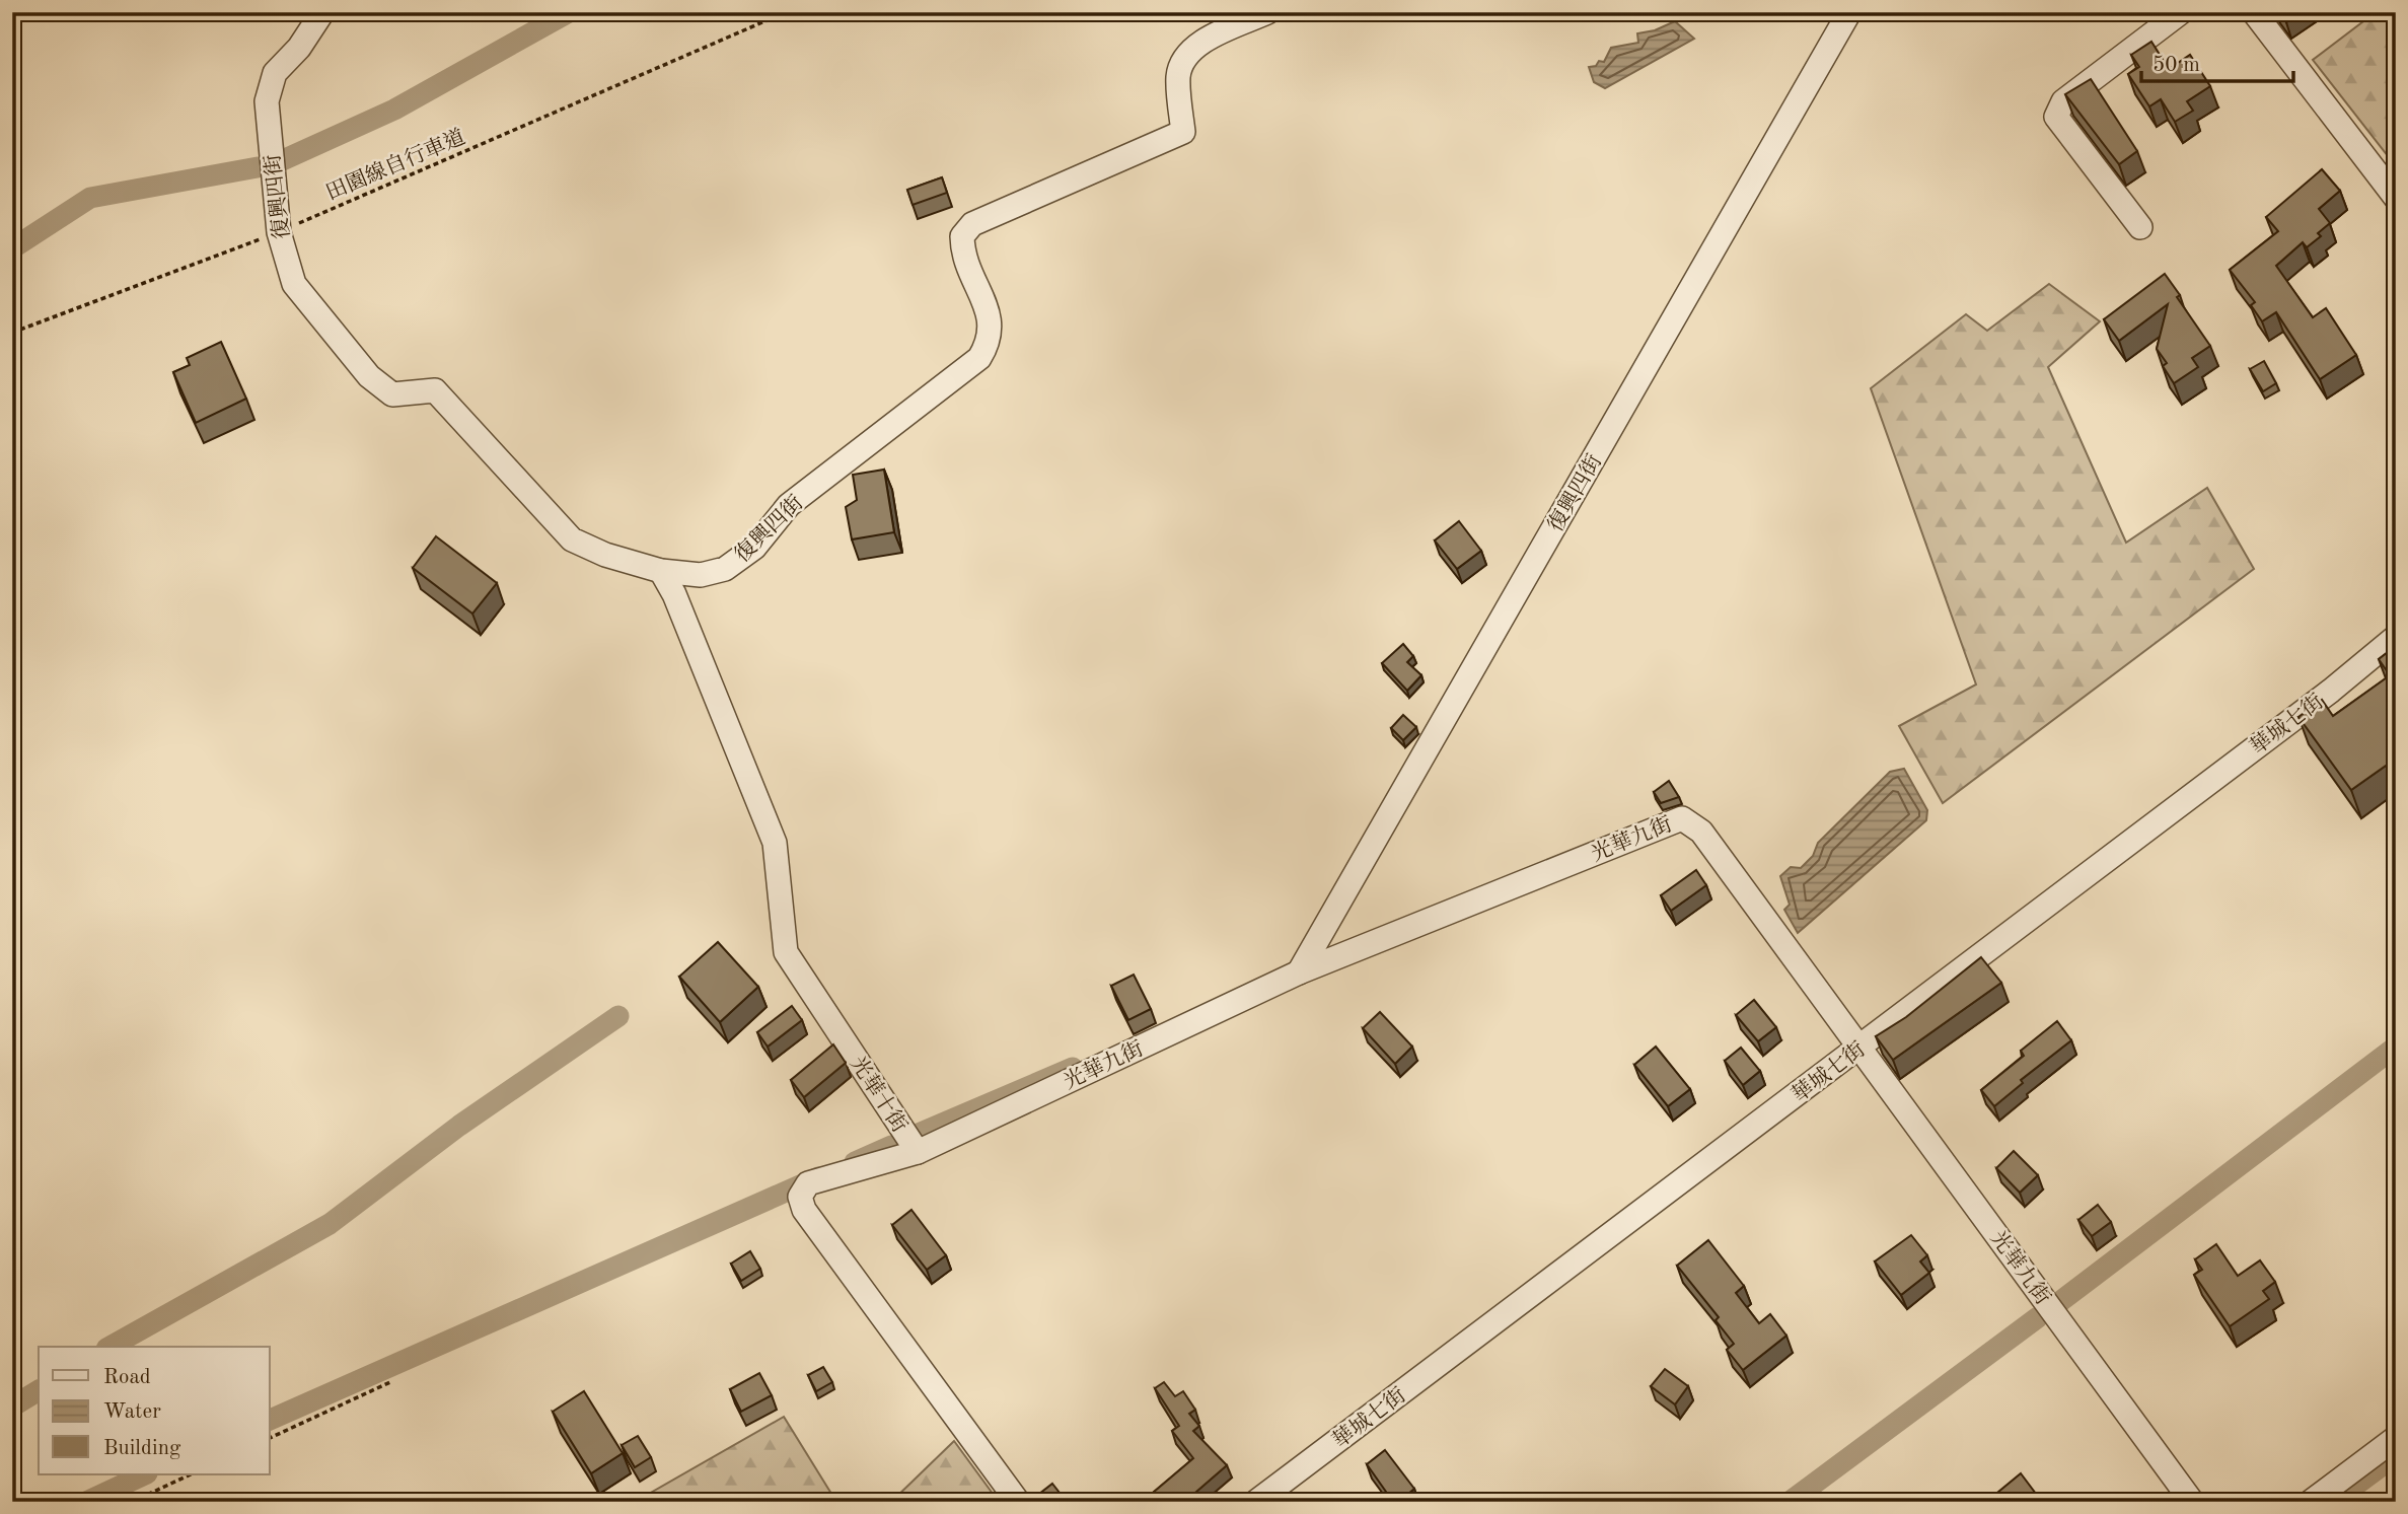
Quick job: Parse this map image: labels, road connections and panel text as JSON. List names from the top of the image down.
{
  "streets": {
    "street": [
      "復興四街",
      "華城七街",
      "光華九街",
      "光華十街"
    ],
    "path": ["田園線自行車道"]
  },
  "crossings": [
    ["田園線自行車道", "復興四街"],
    ["復興四街", "光華九街"],
    ["復興四街", "光華十街"],
    ["華城七街", "光華九街"],
    ["光華九街", "光華十街"]
  ],
  "legend": ["Road", "Water", "Building"],
  "scale_bar": "50 m"
}
